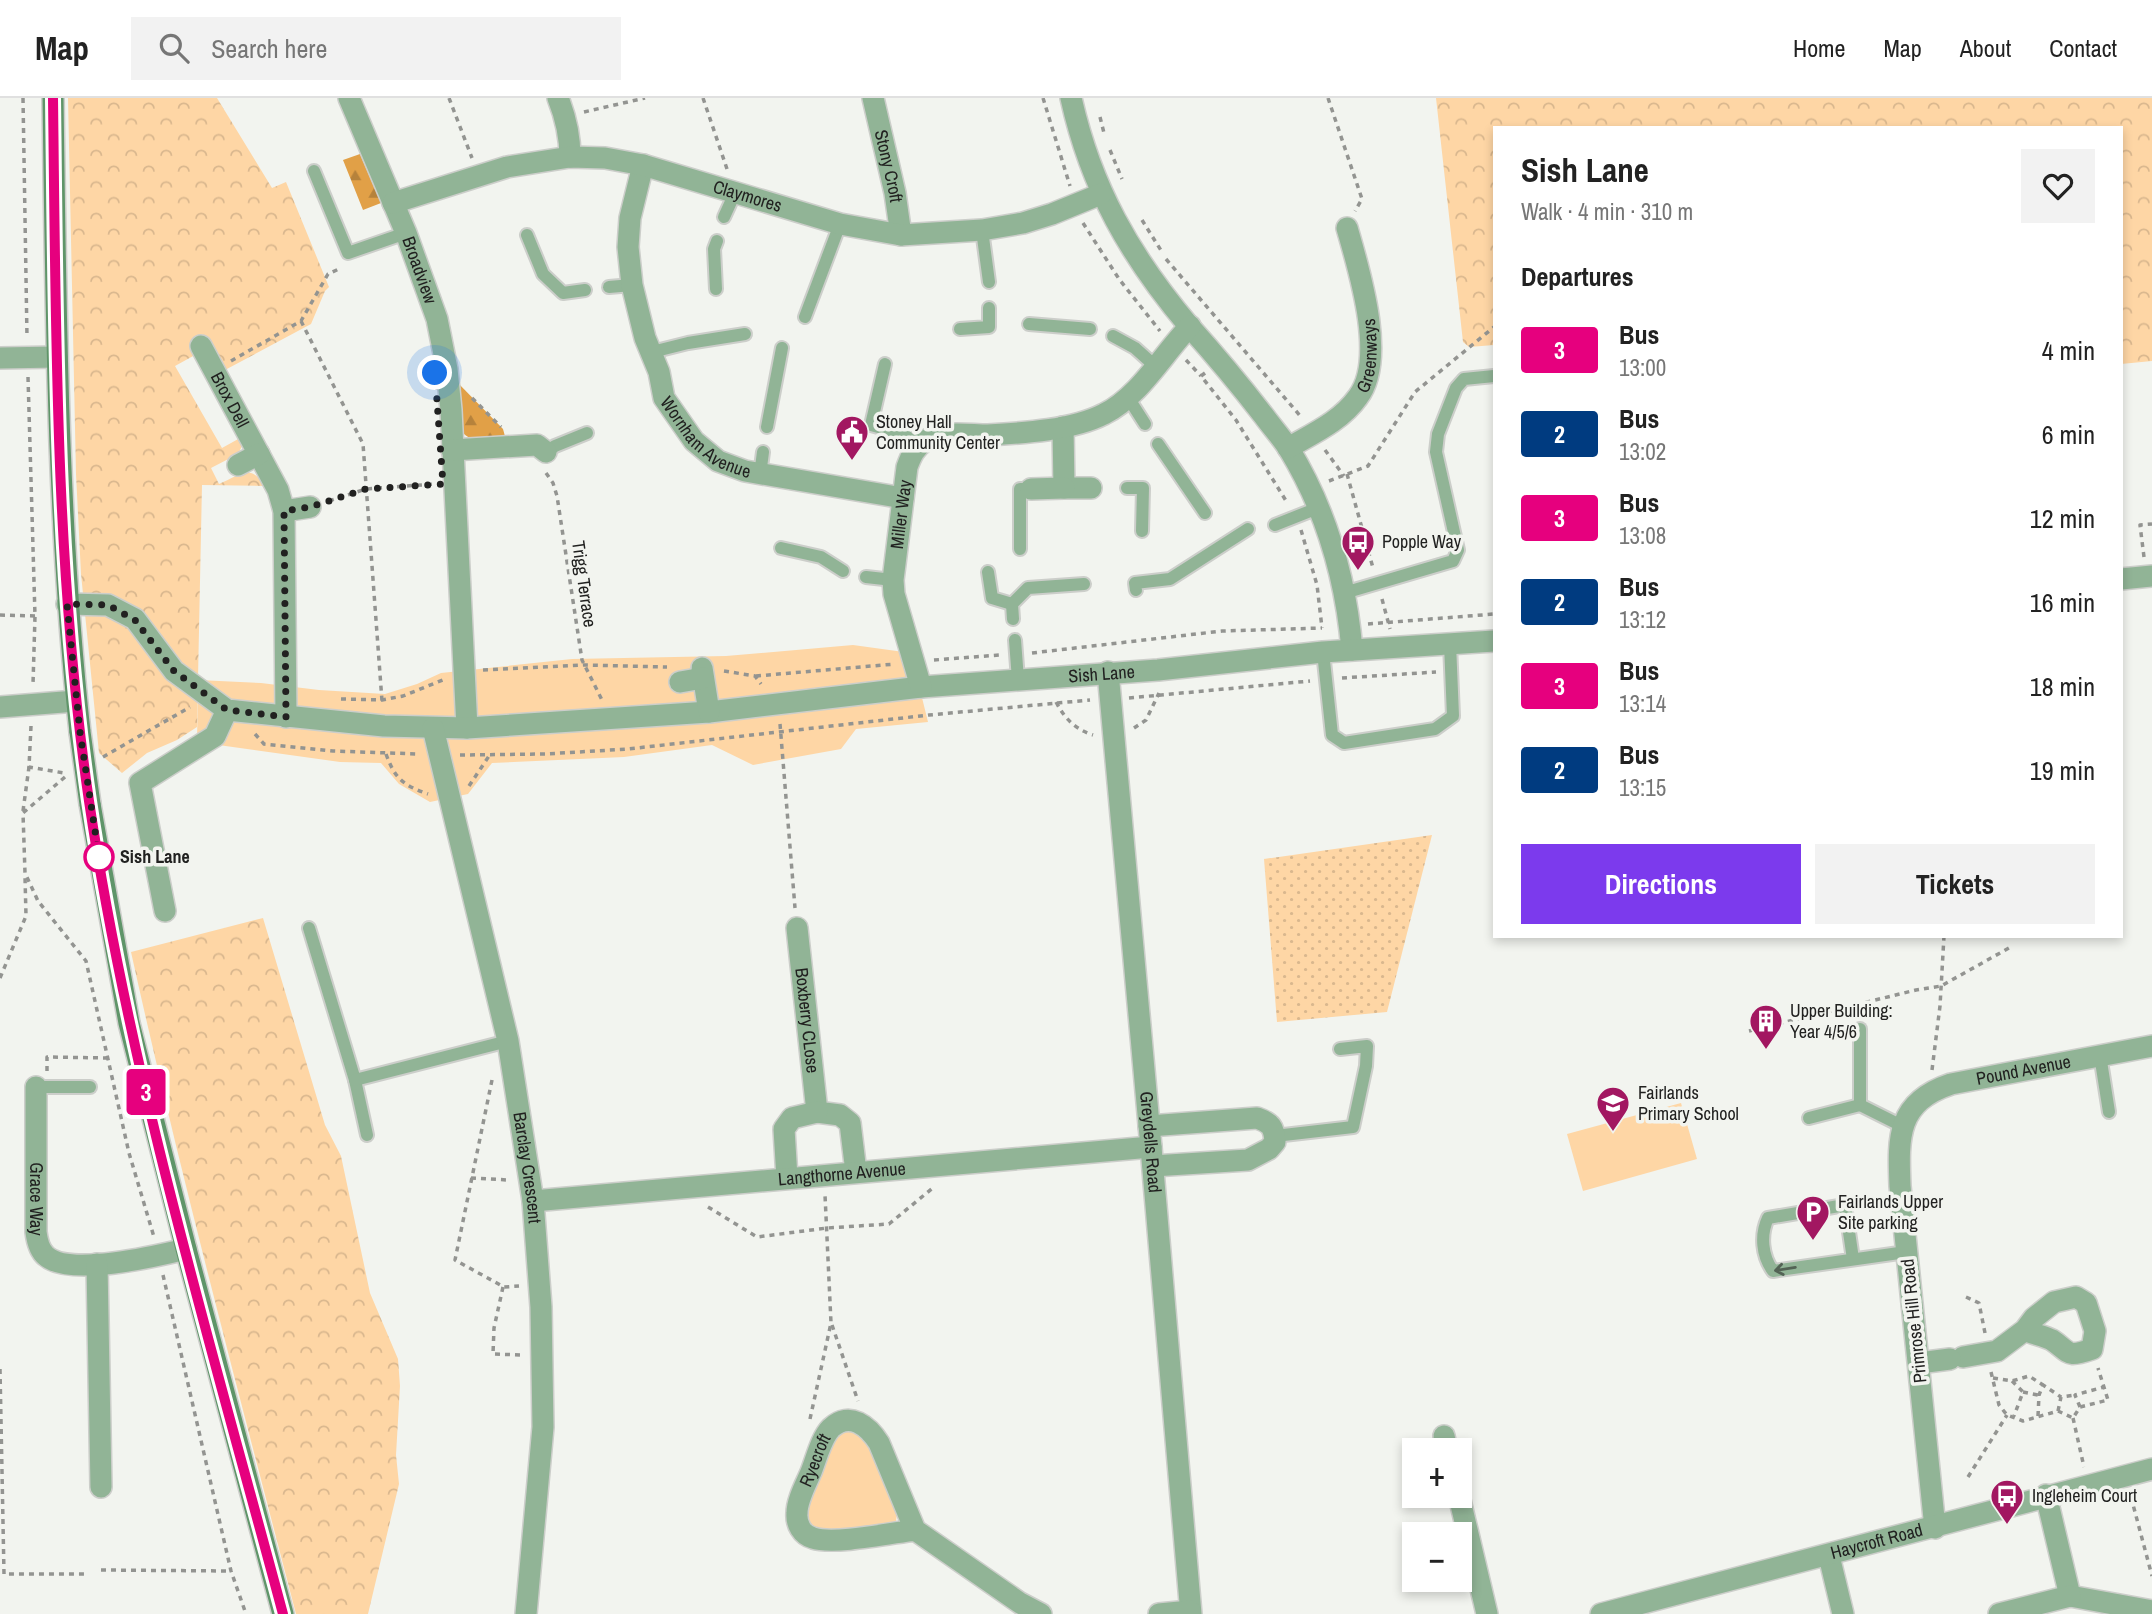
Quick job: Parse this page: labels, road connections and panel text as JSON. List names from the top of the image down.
{
  "streets": {
    "street": [
      "Stony Croft",
      "Claymores",
      "Broadview",
      "Greenways",
      "Brox Dell",
      "Wornham Avenue",
      "Miller Way",
      "Sish Lane",
      "Boxberry CLose",
      "Pound Avenue",
      "Greydells Road",
      "Barclay Crescent",
      "Langthorne Avenue",
      "Grace Way",
      "Primrose Hill Road",
      "Ryecroft",
      "Haycroft Road"
    ],
    "path": ["Trigg Terrace"]
  },
  "crossings": [
    ["Stony Croft", "Claymores"],
    ["Claymores", "Broadview"],
    ["Claymores", "Wornham Avenue"],
    ["Broadview", "Sish Lane"],
    ["Brox Dell", "Sish Lane"],
    ["Wornham Avenue", "Miller Way"],
    ["Miller Way", "Sish Lane"],
    ["Trigg Terrace", "Sish Lane"],
    ["Sish Lane", "Greydells Road"],
    ["Sish Lane", "Barclay Crescent"],
    ["Pound Avenue", "Primrose Hill Road"],
    ["Greydells Road", "Langthorne Avenue"],
    ["Barclay Crescent", "Langthorne Avenue"],
    ["Primrose Hill Road", "Haycroft Road"]
  ],
  "places": {
    "public building": ["Stoney Hall Community Center"],
    "bus stop": ["Popple Way", "Ingleheim Court"],
    "other": ["Sish Lane"],
    "building": ["Upper Building: Year 4/5/6"],
    "school or university": ["Fairlands Primary School"],
    "parking": ["Fairlands Upper Site parking"]
  },
  "lines": ["bus line 3"],
  "page": {
    "header": "Map",
    "search": "Search here",
    "nav": [
      "Home",
      "Map",
      "About",
      "Contact"
    ],
    "on_map": "3",
    "heading": [
      ["Sish Lane", "Walk · 4 min · 310 m"],
      "Departures"
    ],
    "list": [
      {
        "mark": "3",
        "name": "Bus",
        "note": "13:00",
        "value": "4 min"
      },
      {
        "mark": "2",
        "name": "Bus",
        "note": "13:02",
        "value": "6 min"
      },
      {
        "mark": "3",
        "name": "Bus",
        "note": "13:08",
        "value": "12 min"
      },
      {
        "mark": "2",
        "name": "Bus",
        "note": "13:12",
        "value": "16 min"
      },
      {
        "mark": "3",
        "name": "Bus",
        "note": "13:14",
        "value": "18 min"
      },
      {
        "mark": "2",
        "name": "Bus",
        "note": "13:15",
        "value": "19 min"
      }
    ],
    "buttons": ["Directions", "Tickets"],
    "map_buttons": ["+", "−"]
  }
}
